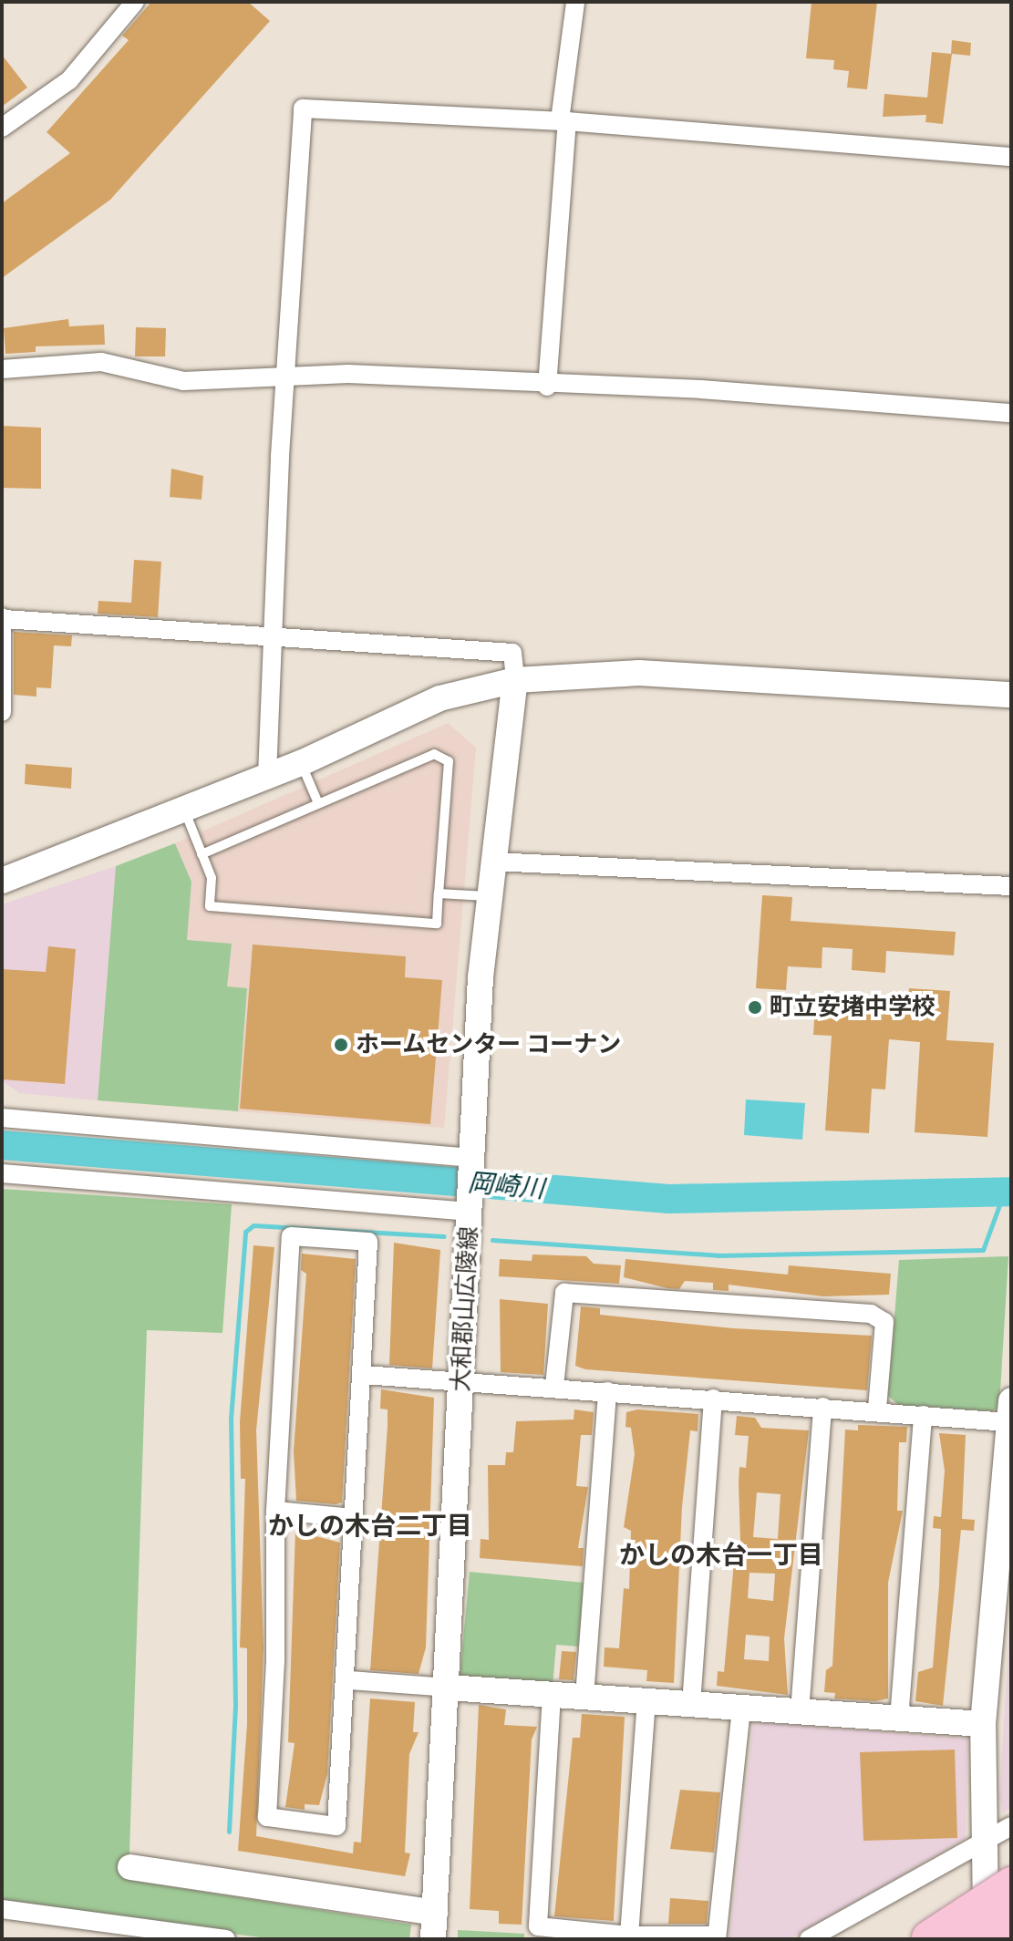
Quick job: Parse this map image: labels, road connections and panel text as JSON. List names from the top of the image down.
{
  "streets": {
    "street": ["大和郡山広陵線"]
  },
  "districts": ["かしの木台二丁目", "かしの木台一丁目"],
  "water": ["岡崎川"],
  "places": ["町立安堵中学校", "ホームセンター コーナン"]
}
